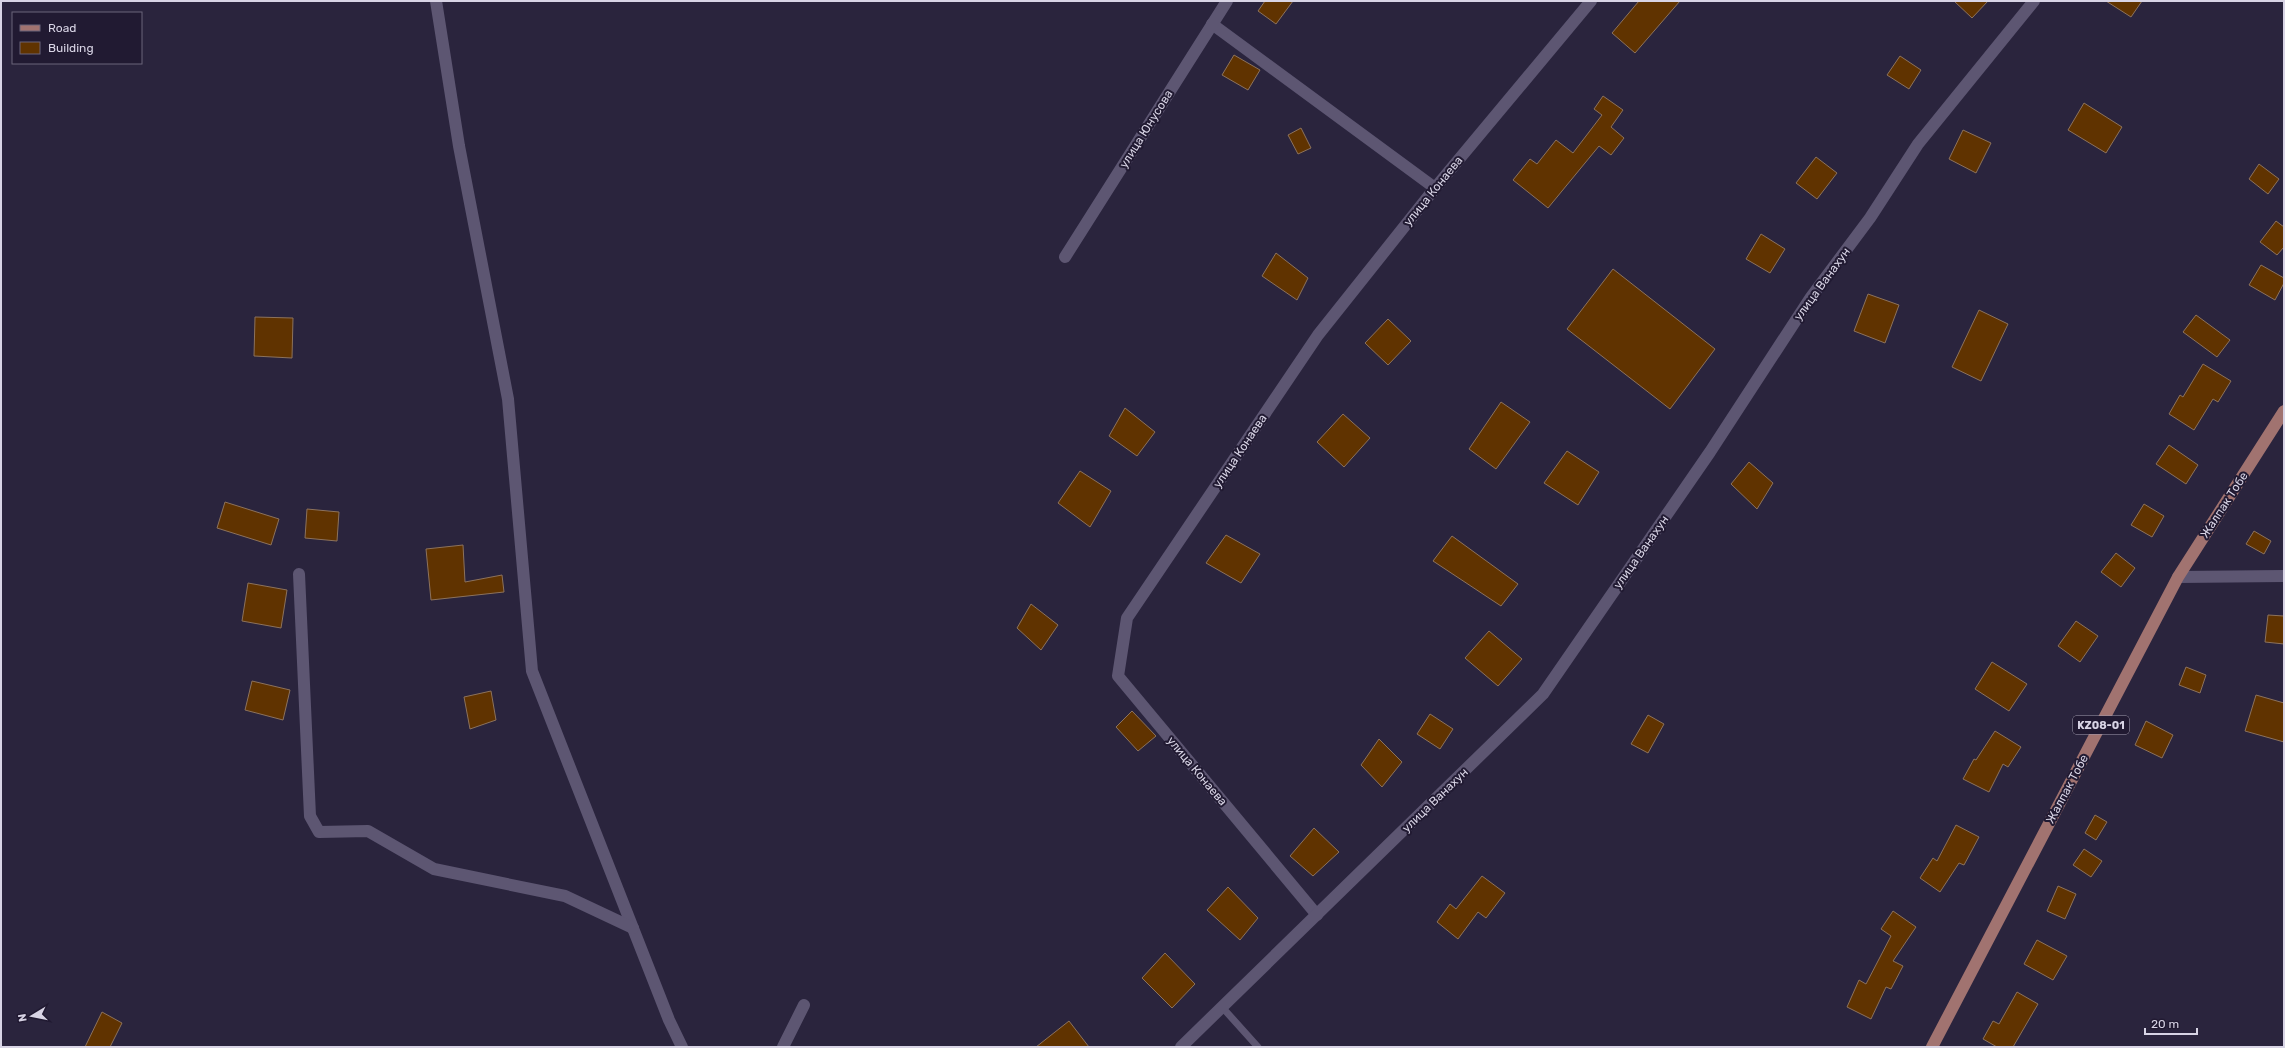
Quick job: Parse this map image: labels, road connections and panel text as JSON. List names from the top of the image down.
{
  "streets": {
    "main road": ["Жалпак Тобе", "KZ08-01"],
    "street": ["улица Юнусова", "улица Конаева", "улица Ванахун"]
  },
  "crossings": [
    ["улица Конаева", "улица Ванахун"]
  ],
  "legend": ["Road", "Building"],
  "scale_bar": "20 m",
  "north": "left"
}
